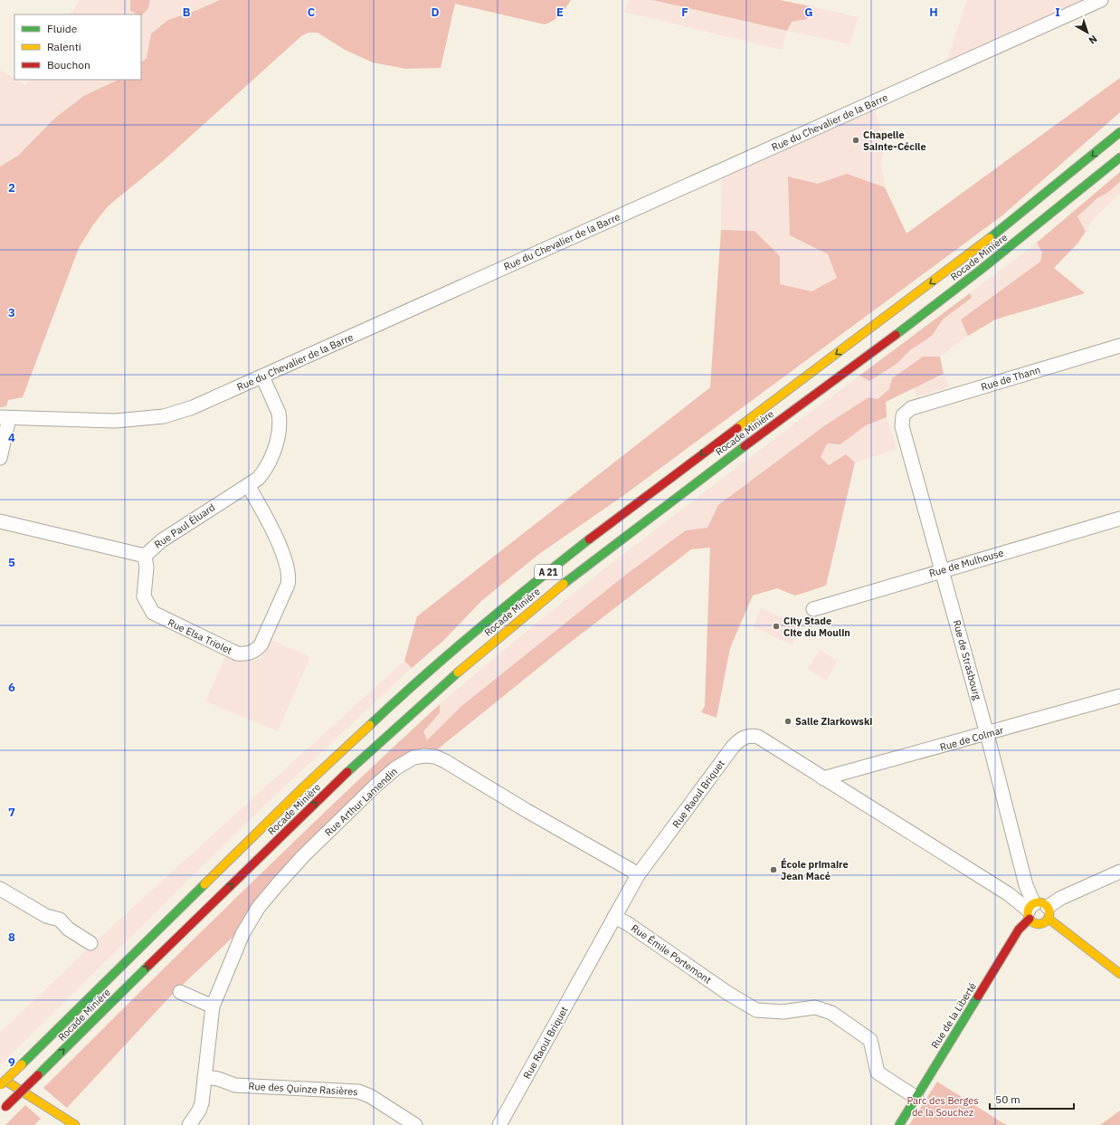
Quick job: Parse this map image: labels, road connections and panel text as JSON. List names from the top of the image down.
{
  "streets": {
    "main road": ["Rocade Minière", "A 21", "Rue de la Liberté"],
    "street": [
      "Rue du Chevalier de la Barre",
      "Rue de Thann",
      "Rue Paul Éluard",
      "Rue de Mulhouse",
      "Rue Elsa Triolet",
      "Rue de Strasbourg",
      "Rue de Colmar",
      "Rue Raoul Briquet",
      "Rue Arthur Lamendin",
      "Rue Émile Portemont",
      "Rue des Quinze Rasières"
    ]
  },
  "crossings": [
    ["Rue du Chevalier de la Barre", "Rue Paul Éluard"],
    ["Rue de Thann", "Rue de Strasbourg"],
    ["Rue Paul Éluard", "Rue Elsa Triolet"],
    ["Rue de Mulhouse", "Rue de Strasbourg"],
    ["Rue de Strasbourg", "Rue de Colmar"],
    ["Rue de Strasbourg", "Rue Raoul Briquet"],
    ["Rue de Strasbourg", "Rue de la Liberté"],
    ["Rue de Colmar", "Rue Raoul Briquet"],
    ["Rue Raoul Briquet", "Rue Arthur Lamendin"],
    ["Rue Raoul Briquet", "Rue Émile Portemont"],
    ["Rue Raoul Briquet", "Rue de la Liberté"],
    ["Rue Arthur Lamendin", "Rue des Quinze Rasières"],
    ["Rue Émile Portemont", "Rue de la Liberté"]
  ],
  "parks": ["Parc des Berges de la Souchez"],
  "places": [
    "Chapelle Sainte-Cécile",
    "City Stade Cite du Moulin",
    "Salle Ziarkowski",
    "École primaire Jean Macé"
  ],
  "legend": ["Fluide", "Ralenti", "Bouchon"],
  "scale_bar": "50 m",
  "north": "bottom right",
  "grid": {
    "columns": [
      "B",
      "C",
      "D",
      "E",
      "F",
      "G",
      "H",
      "I"
    ],
    "rows": [
      "2",
      "3",
      "4",
      "5",
      "6",
      "7",
      "8",
      "9"
    ]
  }
}
